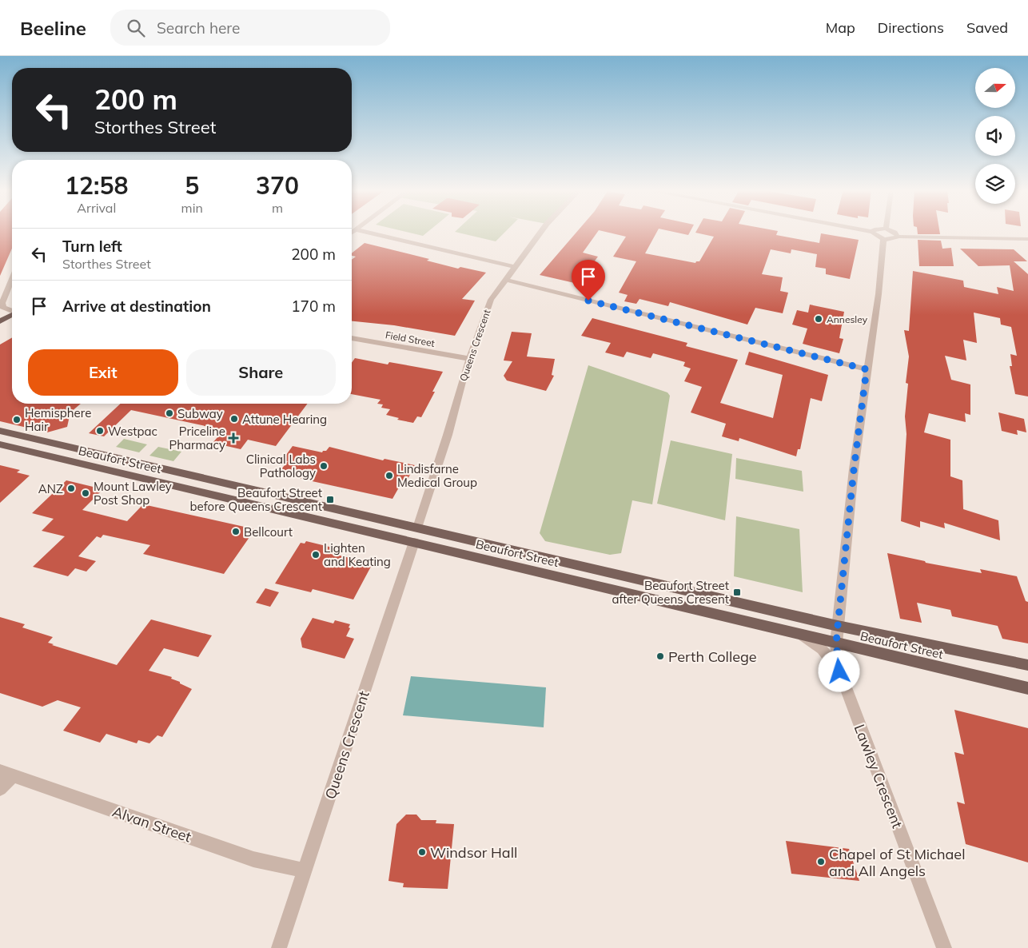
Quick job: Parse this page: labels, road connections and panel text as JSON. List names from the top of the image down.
{
  "streets": {
    "main road": ["Beaufort Street"],
    "street": [
      "Field Street",
      "Queens Crescent",
      "Lawley Crescent",
      "Alvan Street"
    ]
  },
  "crossings": [
    ["Field Street", "Queens Crescent"],
    ["Queens Crescent", "Beaufort Street"],
    ["Queens Crescent", "Alvan Street"],
    ["Beaufort Street", "Lawley Crescent"]
  ],
  "places": {
    "other": [
      "Annesley",
      "Subway",
      "Attune Hearing",
      "Hemisphere Hair",
      "Westpac",
      "Clinical Labs Pathology",
      "Lindisfarne Medical Group",
      "ANZ",
      "Mount Lawley Post Shop",
      "Bellcourt",
      "Lighten and Keating",
      "Perth College",
      "Windsor Hall",
      "Chapel of St Michael and All Angels"
    ],
    "health": ["Priceline Pharmacy"],
    "transit": ["Beaufort Street before Queens Crescent", "Beaufort Street after Queens Cresent"]
  },
  "north": "right",
  "page": {
    "header": "Beeline",
    "search": "Search here",
    "nav": ["Map", "Directions", "Saved"],
    "turn": ["200 m", "Storthes Street"],
    "eta": [
      "12:58",
      "Arrival",
      "5",
      "min",
      "370",
      "m"
    ],
    "list": [
      {
        "name": "Turn left",
        "note": "Storthes Street",
        "value": "200 m"
      },
      {
        "name": "Arrive at destination",
        "value": "170 m"
      }
    ],
    "buttons": ["Exit", "Share"]
  }
}
